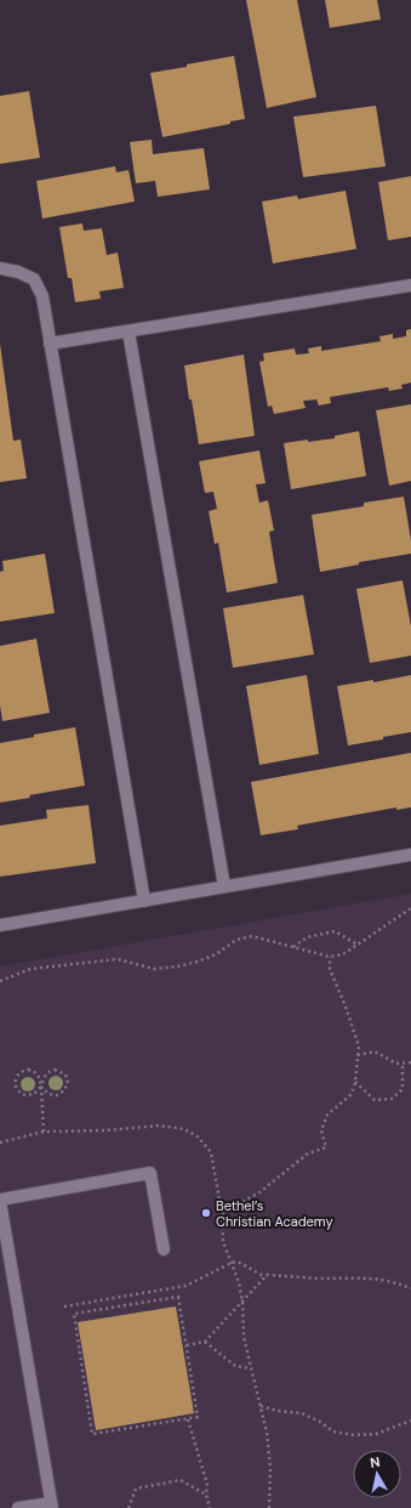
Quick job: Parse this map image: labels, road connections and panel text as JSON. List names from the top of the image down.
{
  "places": ["Bethel’s Christian Academy"],
  "north": "top"
}
